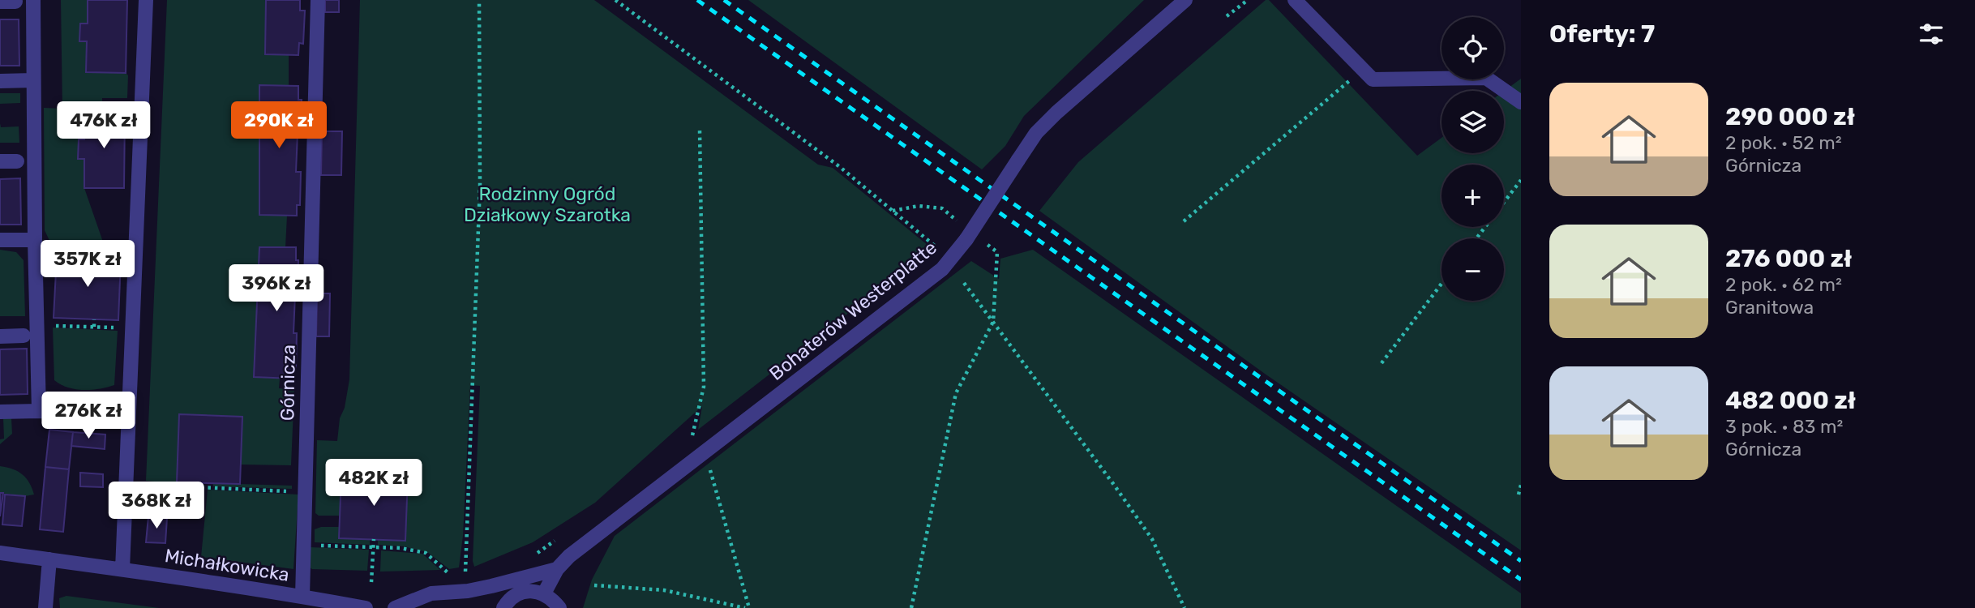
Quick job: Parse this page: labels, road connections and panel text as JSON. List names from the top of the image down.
{
  "streets": {
    "street": ["Bohaterów Westerplatte", "Górnicza", "Michałkowicka"]
  },
  "crossings": [
    ["Górnicza", "Michałkowicka"]
  ],
  "parks": ["Rodzinny Ogród Działkowy Szarotka"],
  "page": {
    "heading": "Oferty: 7",
    "map_buttons": ["+", "−"],
    "list": [
      {
        "name": "290 000 zł",
        "note": "2 pok. · 52 m² · Górnicza"
      },
      {
        "name": "276 000 zł",
        "note": "2 pok. · 62 m² · Granitowa"
      },
      {
        "name": "482 000 zł",
        "note": "3 pok. · 83 m² · Górnicza"
      }
    ],
    "price": [
      "476K zł",
      "290K zł",
      "357K zł",
      "396K zł",
      "276K zł",
      "482K zł",
      "368K zł"
    ]
  }
}
